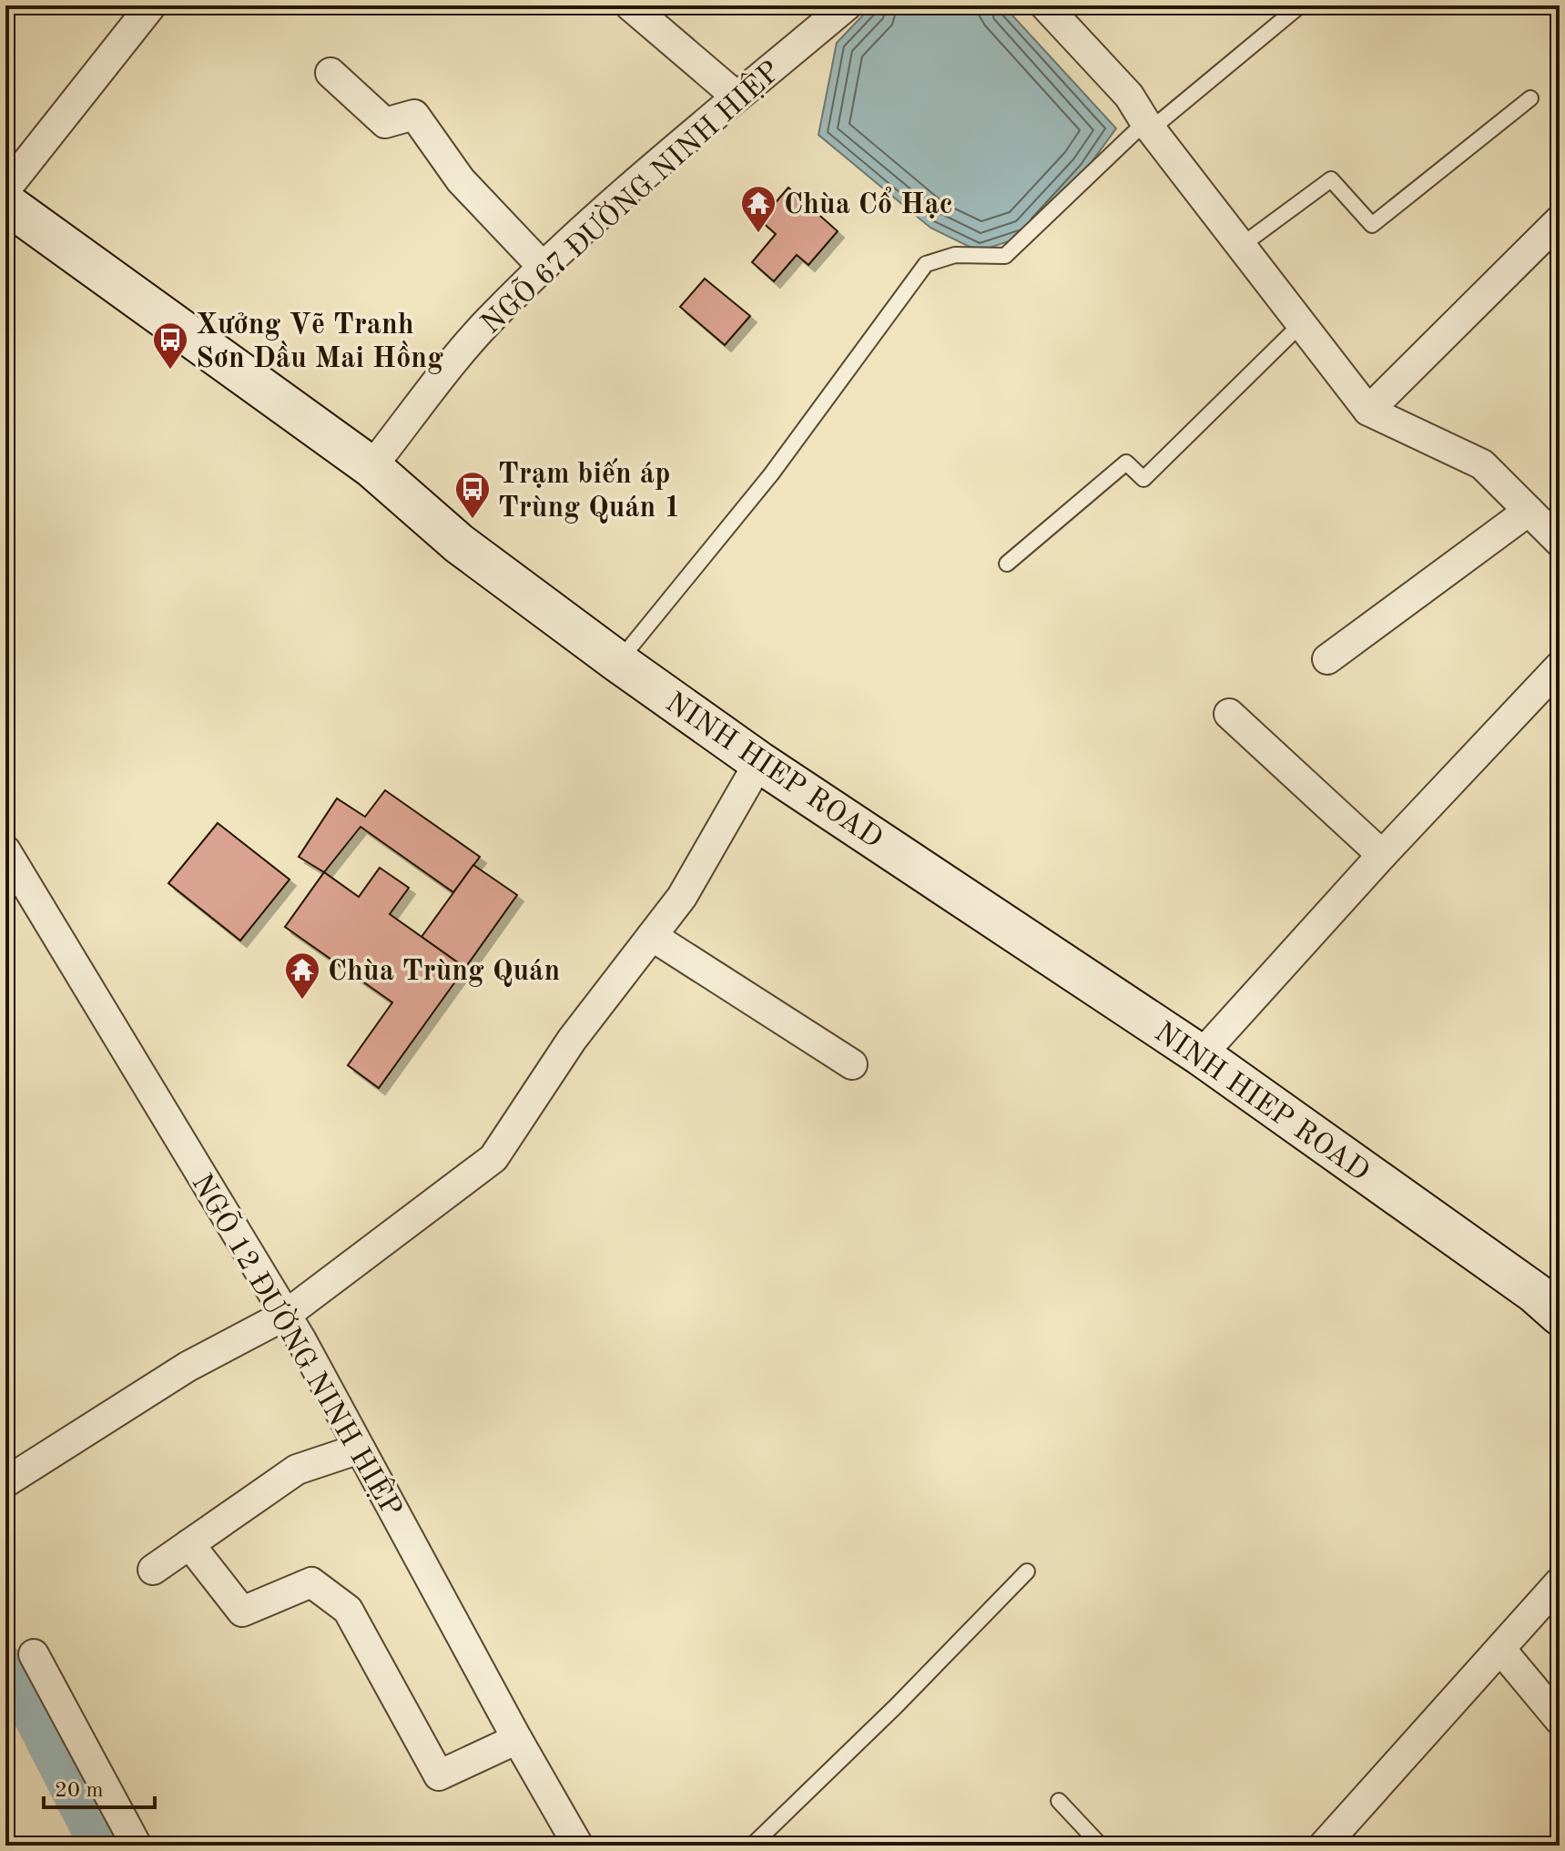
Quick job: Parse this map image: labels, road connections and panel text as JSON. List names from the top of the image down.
{
  "streets": {
    "main road": ["NINH HIEP ROAD"],
    "street": ["NGÕ 67 ĐƯỜNG NINH HIỆP", "NGÕ 12 ĐƯỜNG NINH HIỆP"]
  },
  "crossings": [
    ["NGÕ 67 ĐƯỜNG NINH HIỆP", "NINH HIEP ROAD"]
  ],
  "places": {
    "temple": ["Chùa Cổ Hạc", "Chùa Trùng Quán"],
    "bus stop": ["Xưởng Vẽ Tranh Sơn Dầu Mai Hồng", "Trạm biến áp Trùng Quán 1"]
  },
  "scale_bar": "20 m"
}
